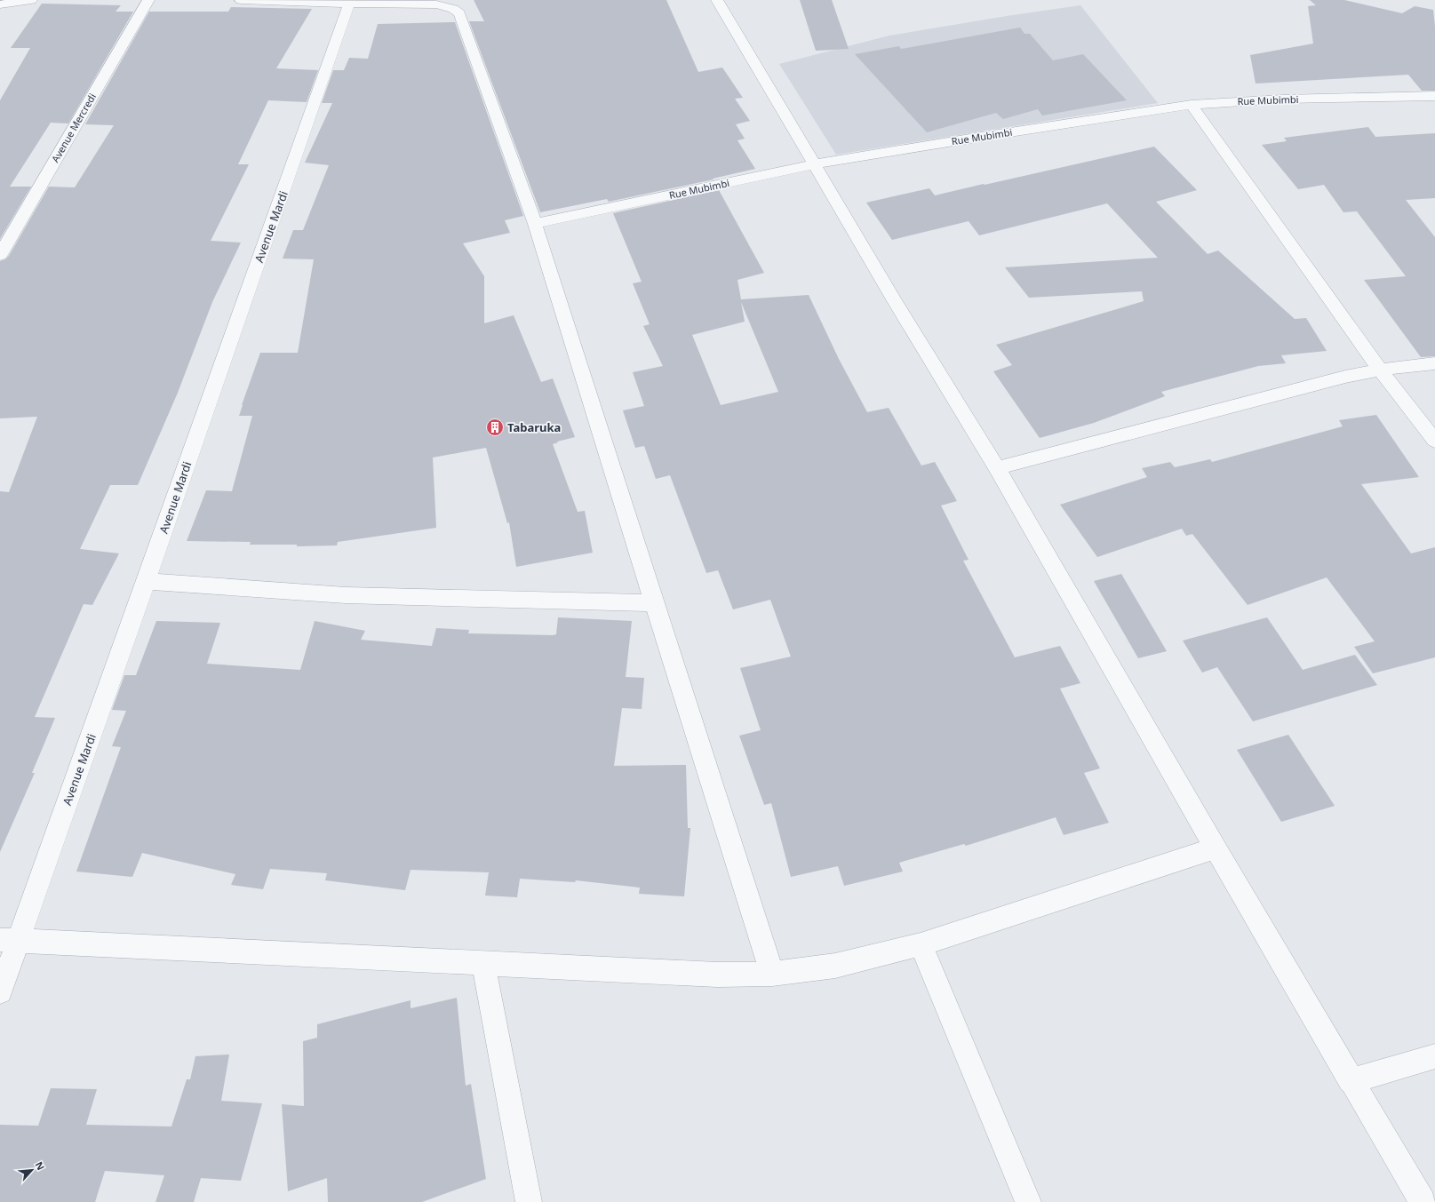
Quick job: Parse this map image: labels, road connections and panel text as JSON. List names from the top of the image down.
{
  "streets": {
    "street": ["Rue Mubimbi", "Avenue Mercredi", "Avenue Mardi"]
  },
  "places": {
    "building": ["Tabaruka"]
  },
  "north": "top right"
}
